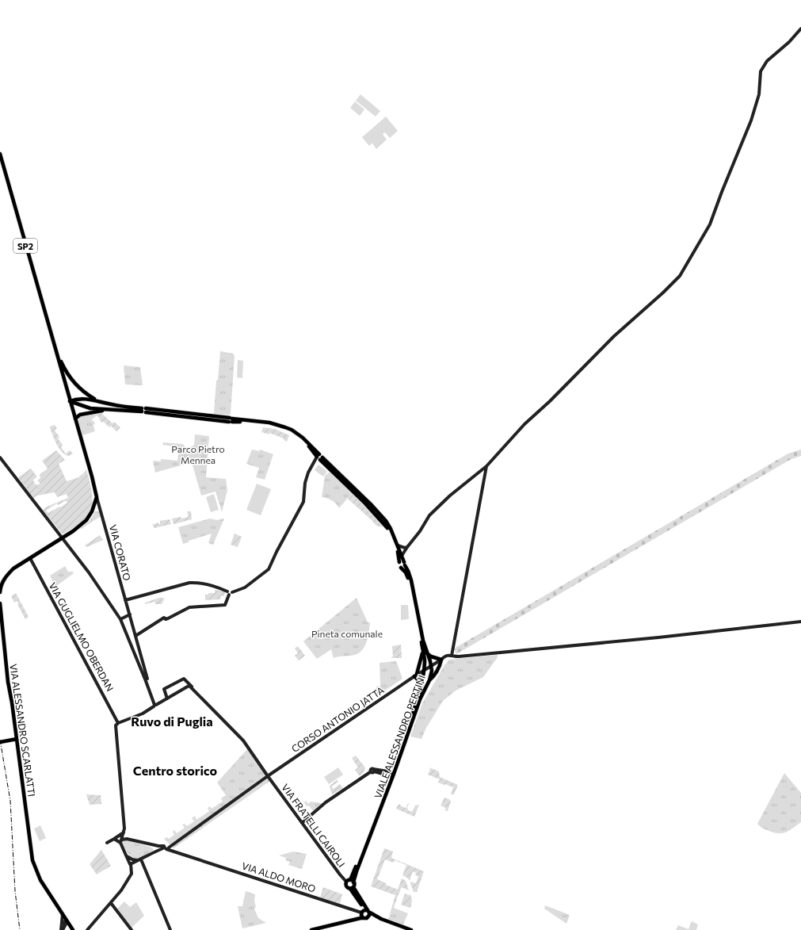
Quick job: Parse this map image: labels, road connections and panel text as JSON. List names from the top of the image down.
{
  "streets": {
    "main road": [
      "SP2",
      "VIA CORATO",
      "VIA GUGLIELMO OBERDAN",
      "CORSO ANTONIO JATTA",
      "VIA ALESSANDRO SCARLATTI",
      "VIALE ALESSANDRO PERTINI",
      "VIA FRATELLI CAIROLI",
      "VIA ALDO MORO"
    ]
  },
  "crossings": [
    ["CORSO ANTONIO JATTA", "VIALE ALESSANDRO PERTINI"],
    ["CORSO ANTONIO JATTA", "VIA FRATELLI CAIROLI"],
    ["CORSO ANTONIO JATTA", "VIA ALDO MORO"],
    ["VIALE ALESSANDRO PERTINI", "VIA FRATELLI CAIROLI"]
  ],
  "districts": ["Ruvo di Puglia", "Centro storico"],
  "parks": ["Parco Pietro Mennea", "Pineta comunale"]
}
